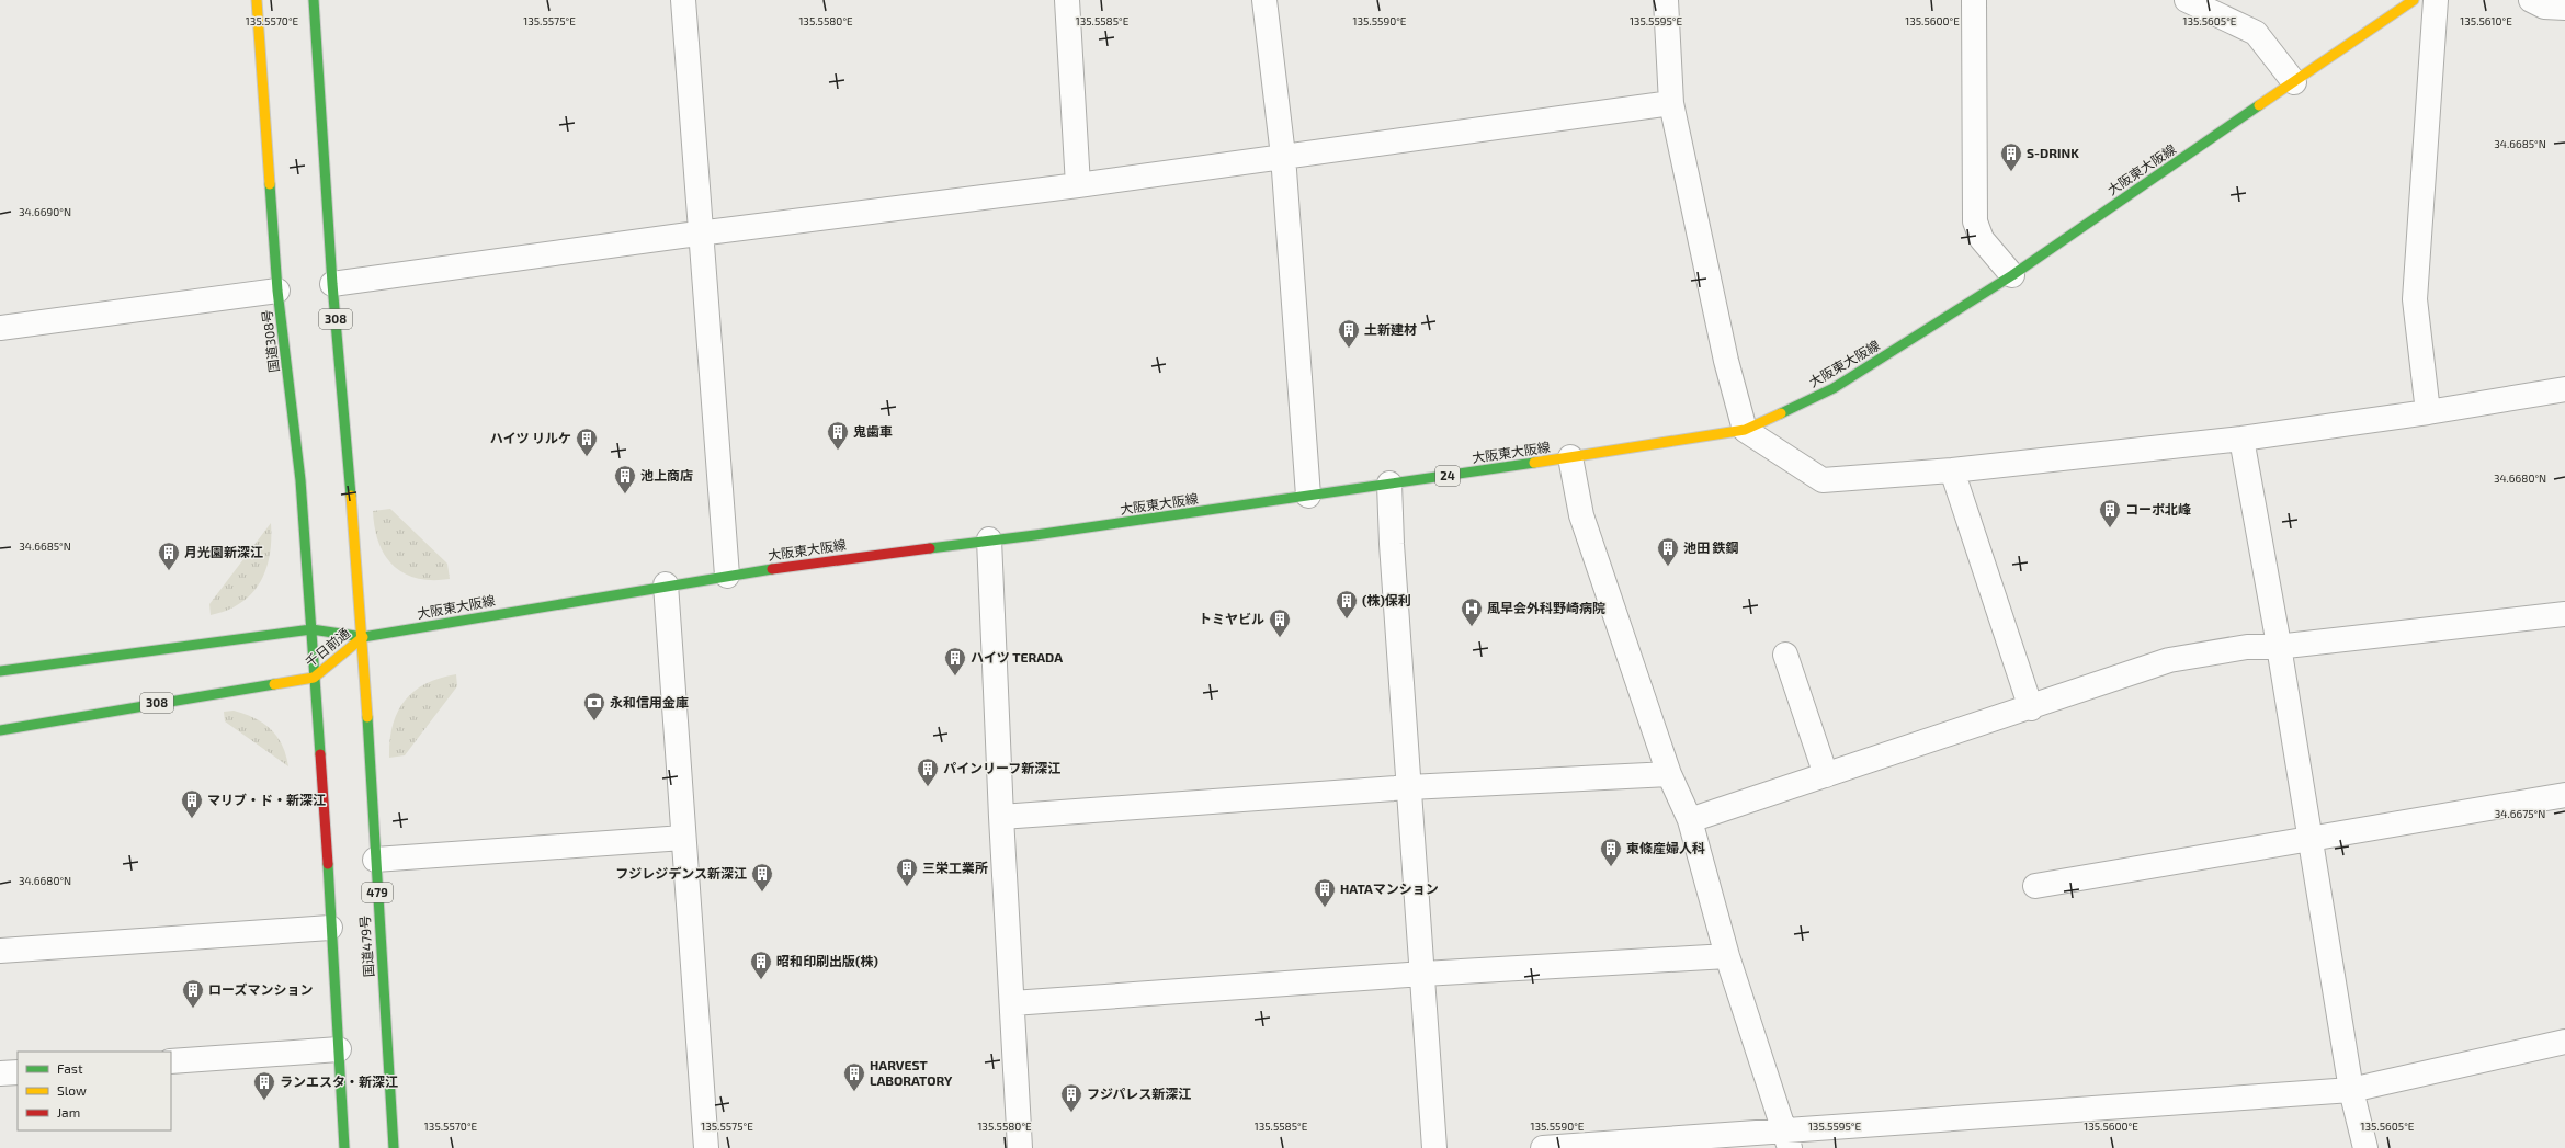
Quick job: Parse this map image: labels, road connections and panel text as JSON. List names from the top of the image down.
{
  "streets": {
    "main road": [
      "大阪東大阪線",
      "308",
      "国道308号",
      "24",
      "千日前通",
      "479",
      "国道479号"
    ]
  },
  "crossings": [
    ["大阪東大阪線", "308"],
    ["大阪東大阪線", "千日前通"],
    ["大阪東大阪線", "国道479号"],
    ["308", "千日前通"],
    ["308", "国道479号"],
    ["国道308号", "千日前通"],
    ["千日前通", "国道479号"]
  ],
  "places": {
    "building": [
      "S-DRINK",
      "土新建材",
      "鬼歯車",
      "ハイツ リルケ",
      "池上商店",
      "コーポ北峰",
      "池田 鉄鋼",
      "月光園新深江",
      "(株)保利",
      "トミヤビル",
      "ハイツ TERADA",
      "パインリーフ新深江",
      "マリブ・ド・新深江",
      "東條産婦人科",
      "三栄工業所",
      "フジレジデンス新深江",
      "HATAマンション",
      "昭和印刷出版(株)",
      "ローズマンション",
      "HARVEST LABORATORY",
      "ランエスタ・新深江",
      "フジパレス新深江"
    ],
    "hospital": ["風早会外科野崎病院"],
    "bank": ["永和信用金庫"]
  },
  "legend": ["Fast", "Slow", "Jam"],
  "coordinates": [
    "135.5570°E",
    "135.5575°E",
    "135.5580°E",
    "135.5585°E",
    "135.5590°E",
    "135.5595°E",
    "135.5600°E",
    "135.5605°E",
    "135.5610°E",
    "34.6685°N",
    "34.6690°N",
    "34.6680°N",
    "34.6675°N"
  ]
}
